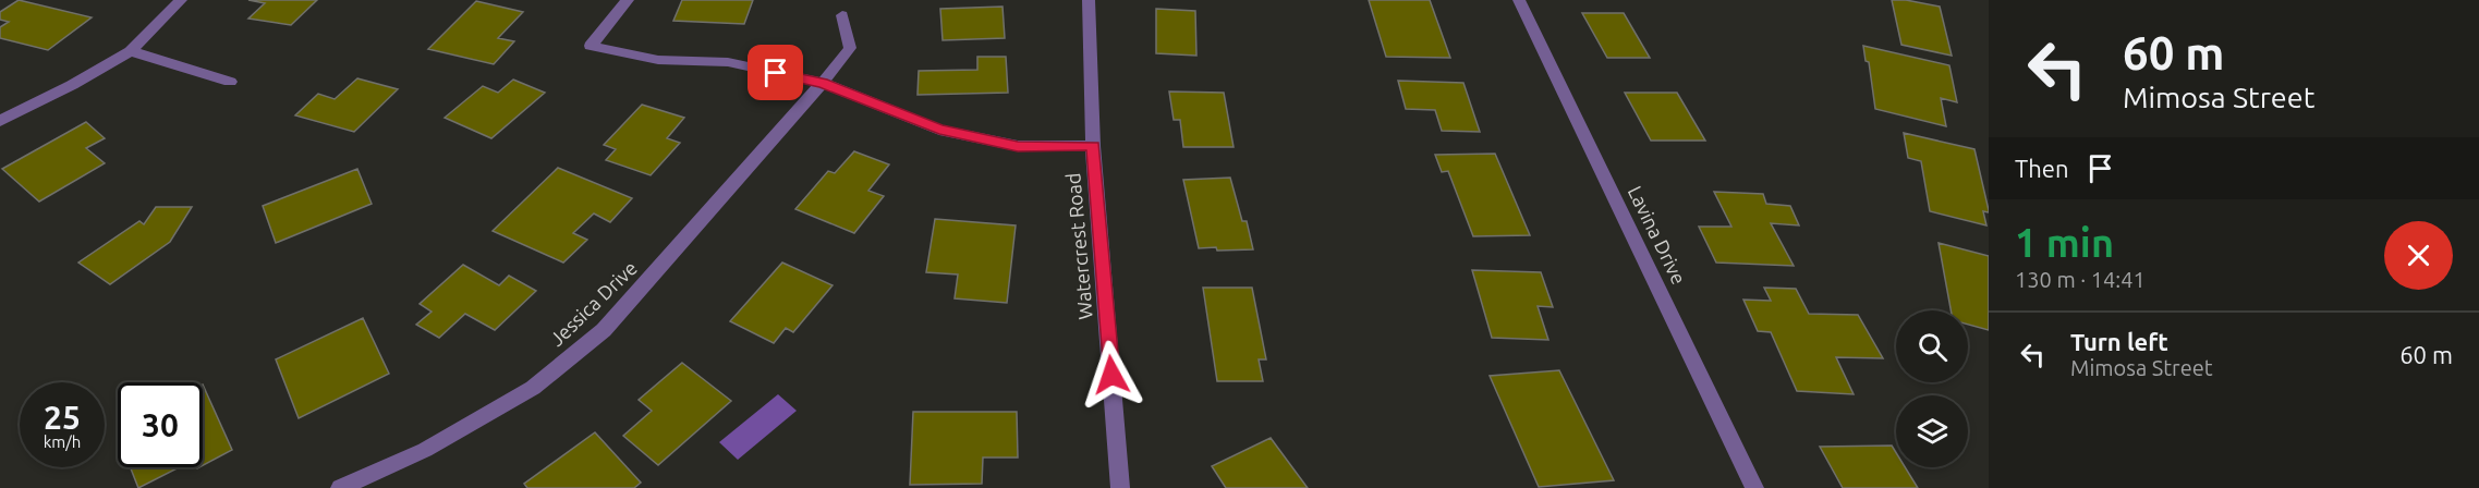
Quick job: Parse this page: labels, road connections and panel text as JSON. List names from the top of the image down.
{
  "streets": {
    "street": ["Lavina Drive", "Watercrest Road", "Jessica Drive"]
  },
  "page": {
    "turn": ["60 m", "Mimosa Street"],
    "then": "Then",
    "heading": ["1 min", "130 m · 14:41"],
    "list": [
      {
        "name": "Turn left",
        "note": "Mimosa Street",
        "value": "60 m"
      }
    ],
    "speed": "25 km/h",
    "limit": "30"
  }
}
